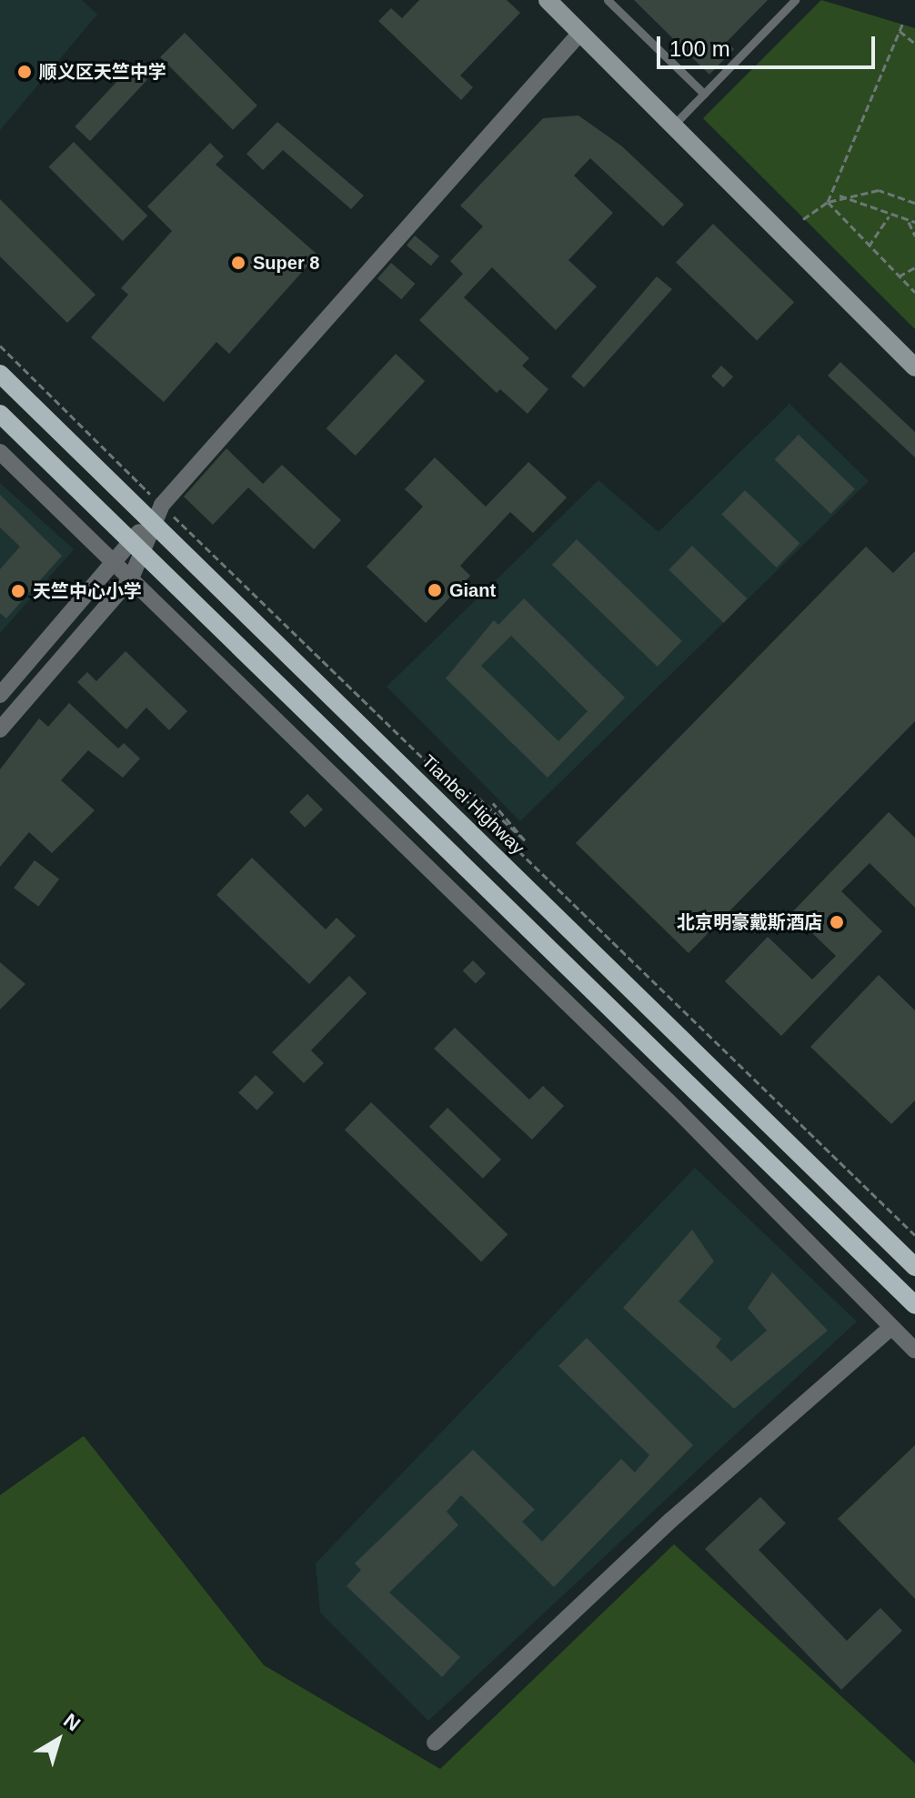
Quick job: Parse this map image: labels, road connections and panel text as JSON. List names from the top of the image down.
{
  "streets": {
    "main road": ["Tianbei Highway"]
  },
  "places": [
    "顺义区天竺中学",
    "Super 8",
    "Giant",
    "天竺中心小学",
    "北京明豪戴斯酒店"
  ],
  "scale_bar": "100 m",
  "north": "top right"
}
